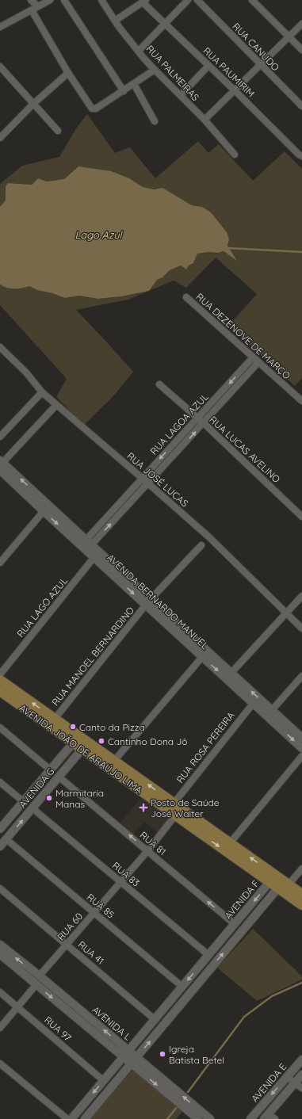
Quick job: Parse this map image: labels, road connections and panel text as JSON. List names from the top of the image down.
{
  "streets": {
    "main road": ["AVENIDA JOÃO DE ARAÚJO LIMA"],
    "street": [
      "RUA CANUDO",
      "RUA PAUMIRIM",
      "RUA PALMEIRAS",
      "RUA DEZENOVE DE MARÇO",
      "RUA LAGOA AZUL",
      "RUA LUCAS AVELINO",
      "RUA JOSÉ LUCAS",
      "AVENIDA BERNARDO MANUEL",
      "RUA LAGO AZUL",
      "RUA MANOEL BERNARDINO",
      "RUA ROSA PEREIRA",
      "AVENIDA G",
      "RUA 81",
      "RUA 83",
      "AVENIDA F",
      "RUA 85",
      "RUA 60",
      "RUA 41",
      "AVENIDA L",
      "RUA 97",
      "AVENIDA E"
    ]
  },
  "crossings": [
    ["RUA DEZENOVE DE MARÇO", "RUA LAGOA AZUL"],
    ["RUA LAGOA AZUL", "RUA LUCAS AVELINO"],
    ["RUA LAGOA AZUL", "RUA JOSÉ LUCAS"],
    ["RUA LAGOA AZUL", "AVENIDA BERNARDO MANUEL"],
    ["AVENIDA BERNARDO MANUEL", "RUA LAGO AZUL"],
    ["AVENIDA BERNARDO MANUEL", "RUA MANOEL BERNARDINO"],
    ["AVENIDA BERNARDO MANUEL", "RUA ROSA PEREIRA"],
    ["RUA MANOEL BERNARDINO", "AVENIDA JOÃO DE ARAÚJO LIMA"],
    ["RUA ROSA PEREIRA", "AVENIDA JOÃO DE ARAÚJO LIMA"],
    ["AVENIDA JOÃO DE ARAÚJO LIMA", "AVENIDA G"],
    ["AVENIDA JOÃO DE ARAÚJO LIMA", "AVENIDA F"],
    ["AVENIDA JOÃO DE ARAÚJO LIMA", "RUA 60"],
    ["AVENIDA G", "RUA 81"],
    ["AVENIDA G", "RUA 83"],
    ["AVENIDA G", "RUA 85"],
    ["RUA 81", "AVENIDA F"],
    ["RUA 81", "RUA 60"],
    ["RUA 83", "AVENIDA F"],
    ["RUA 83", "RUA 60"],
    ["AVENIDA F", "RUA 85"],
    ["AVENIDA F", "RUA 41"],
    ["AVENIDA F", "AVENIDA L"],
    ["AVENIDA F", "RUA 97"],
    ["RUA 85", "RUA 60"],
    ["RUA 60", "RUA 41"],
    ["RUA 60", "AVENIDA L"]
  ],
  "one_way": ["RUA 81"],
  "water": ["Lago Azul"],
  "places": {
    "other": [
      "Canto da Pizza",
      "Cantinho Dona Jô",
      "Marmitaria Manas",
      "Igreja Batista Betel"
    ],
    "health": ["Posto de Saúde José Walter"]
  }
}
